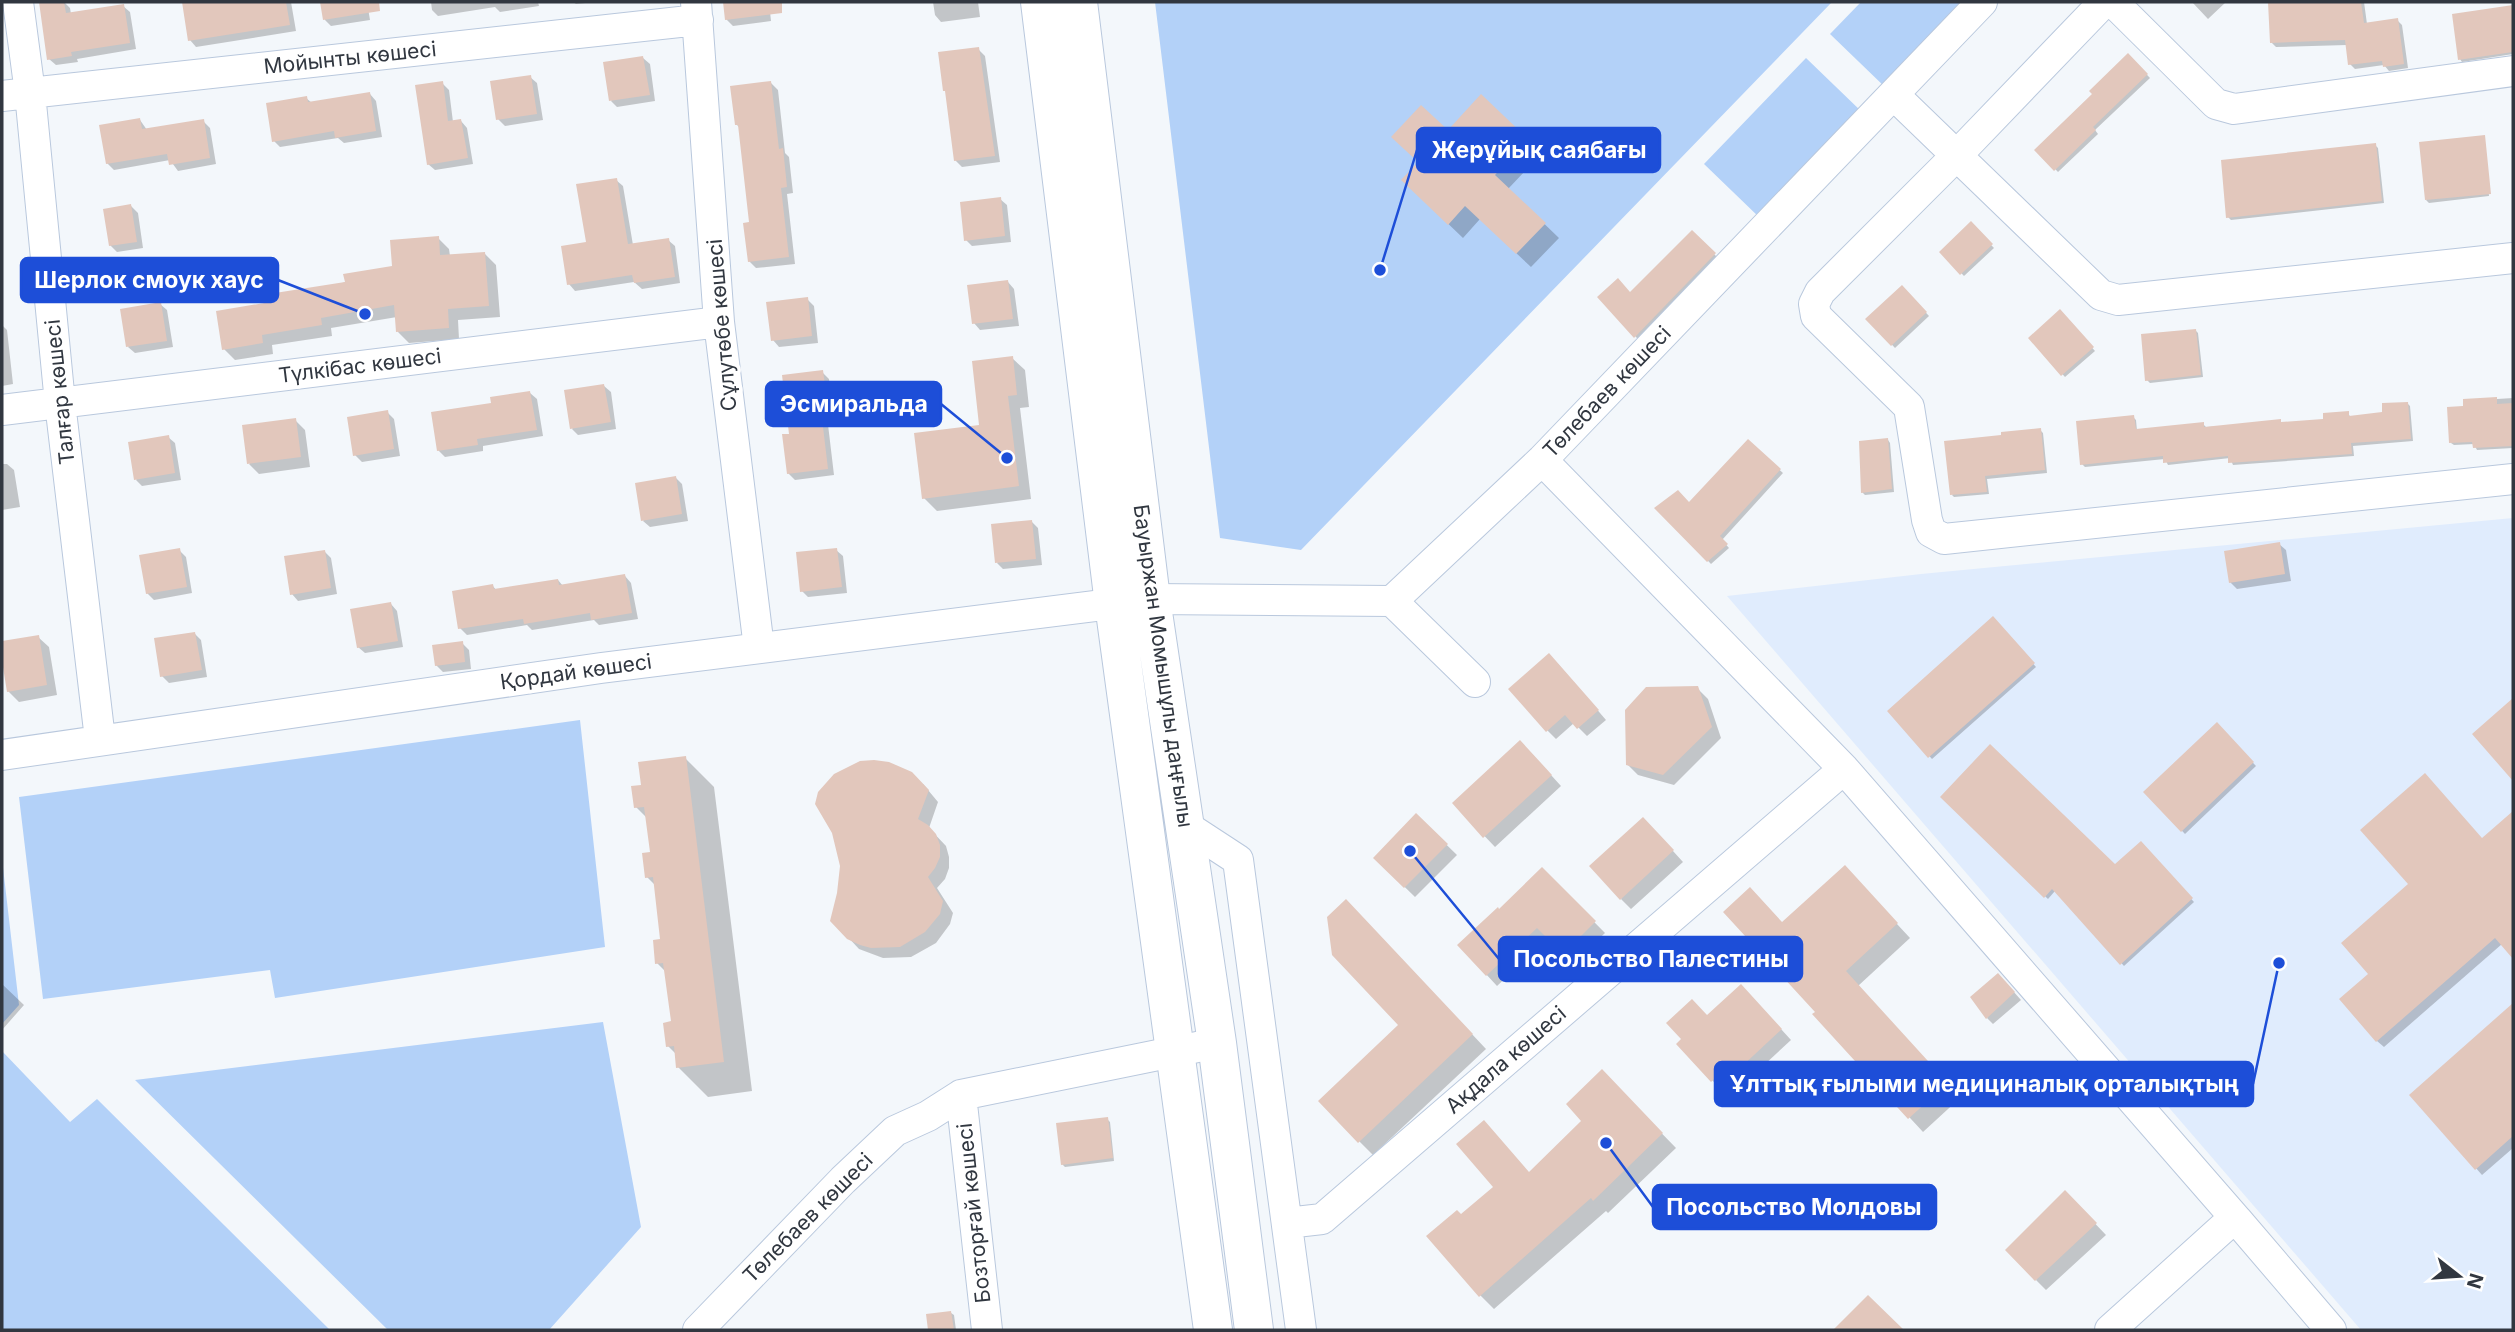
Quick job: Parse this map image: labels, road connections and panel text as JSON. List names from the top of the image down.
{
  "streets": {
    "main road": ["Бауыржан Момышұлы даңғылы"],
    "street": [
      "Мойынты көшесі",
      "Сұлутөбе көшесі",
      "Түлкібас көшесі",
      "Талғар көшесі",
      "Төлебаев көшесі",
      "Қордай көшесі",
      "Ақдала көшесі",
      "Бозторғай көшесі"
    ]
  },
  "crossings": [
    ["Мойынты көшесі", "Сұлутөбе көшесі"],
    ["Мойынты көшесі", "Талғар көшесі"],
    ["Сұлутөбе көшесі", "Түлкібас көшесі"],
    ["Сұлутөбе көшесі", "Қордай көшесі"],
    ["Түлкібас көшесі", "Талғар көшесі"],
    ["Талғар көшесі", "Қордай көшесі"],
    ["Төлебаев көшесі", "Бозторғай көшесі"],
    ["Бауыржан Момышұлы даңғылы", "Қордай көшесі"]
  ],
  "places": [
    "Жерұйық саябағы",
    "Шерлок смоук хаус",
    "Эсмиральда",
    "Посольство Палестины",
    "Ұлттық ғылыми медициналық орталықтың",
    "Посольство Молдовы"
  ],
  "north": "right"
}
